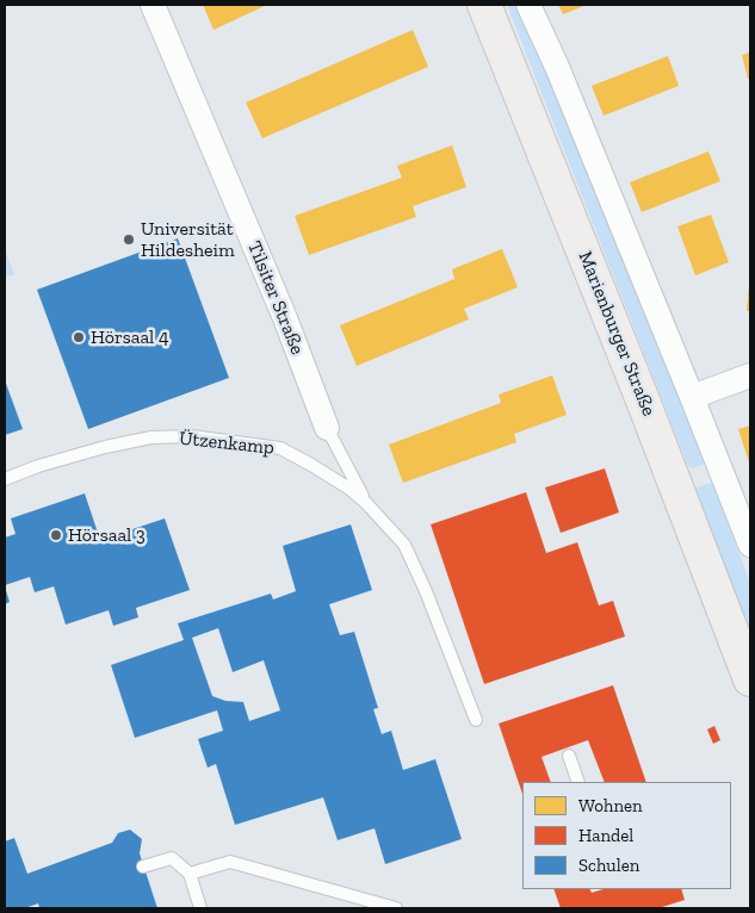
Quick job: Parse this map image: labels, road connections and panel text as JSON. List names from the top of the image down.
{
  "streets": {
    "main road": ["Marienburger Straße"],
    "street": ["Tilsiter Straße"],
    "lane": ["Ützenkamp"]
  },
  "places": ["Universität Hildesheim", "Hörsaal 4", "Hörsaal 3"],
  "legend": ["Wohnen", "Handel", "Schulen"]
}
